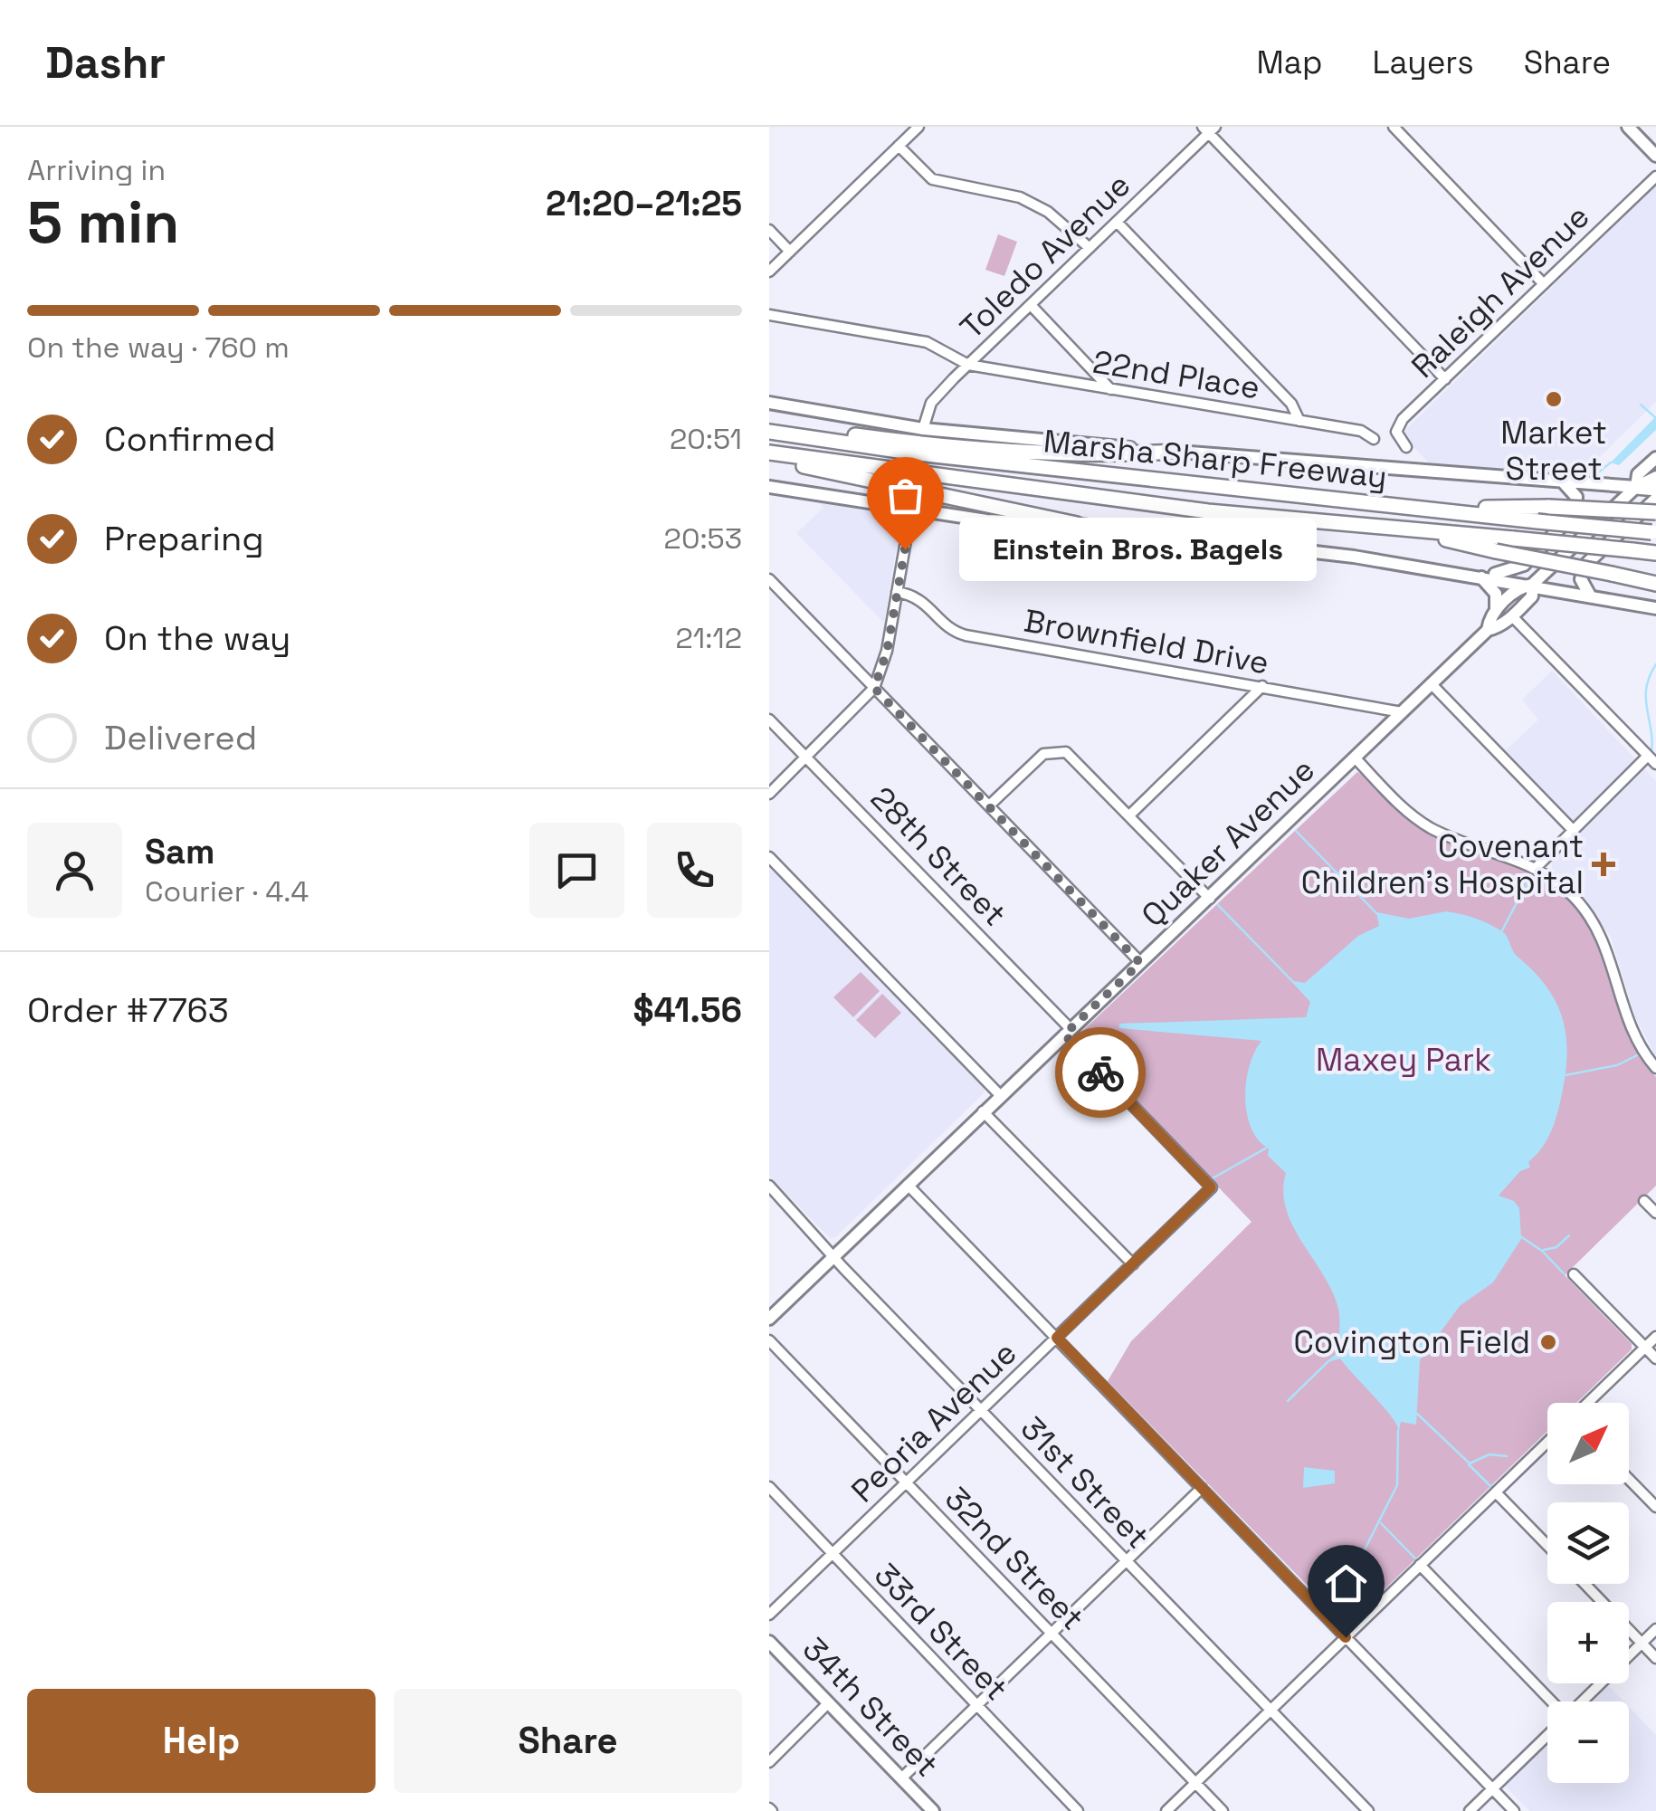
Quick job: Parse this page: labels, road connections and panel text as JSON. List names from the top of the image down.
{
  "streets": {
    "highway": ["Marsha Sharp Freeway"],
    "main road": ["Quaker Avenue", "34th Street"],
    "street": [
      "Toledo Avenue",
      "Raleigh Avenue",
      "22nd Place",
      "Brownfield Drive",
      "28th Street",
      "Peoria Avenue",
      "31st Street",
      "32nd Street",
      "33rd Street"
    ]
  },
  "crossings": [
    ["Toledo Avenue", "22nd Place"],
    ["Toledo Avenue", "Marsha Sharp Freeway"],
    ["Marsha Sharp Freeway", "Quaker Avenue"],
    ["Brownfield Drive", "Quaker Avenue"],
    ["Quaker Avenue", "28th Street"],
    ["Quaker Avenue", "31st Street"],
    ["28th Street", "Peoria Avenue"],
    ["Peoria Avenue", "31st Street"],
    ["Peoria Avenue", "32nd Street"],
    ["Peoria Avenue", "33rd Street"]
  ],
  "parks": ["Maxey Park"],
  "places": {
    "other": ["Market Street", "Einstein Bros. Bagels", "Covington Field"],
    "health": ["Covenant Children’s Hospital"]
  },
  "north": "top right",
  "page": {
    "header": "Dashr",
    "nav": ["Map", "Layers", "Share"],
    "heading": ["5 min", "Arriving in", "21:20–21:25"],
    "panel": [
      "Sam",
      "Courier · 4.4",
      "Order #7763",
      "$41.56"
    ],
    "bar": "On the way · 760 m",
    "list": [
      ["Confirmed", "20:51"],
      ["Preparing", "20:53"],
      ["On the way", "21:12"],
      "Delivered"
    ],
    "bubble": "Einstein Bros. Bagels",
    "map_buttons": ["+", "−"],
    "buttons": ["Help", "Share"]
  }
}
